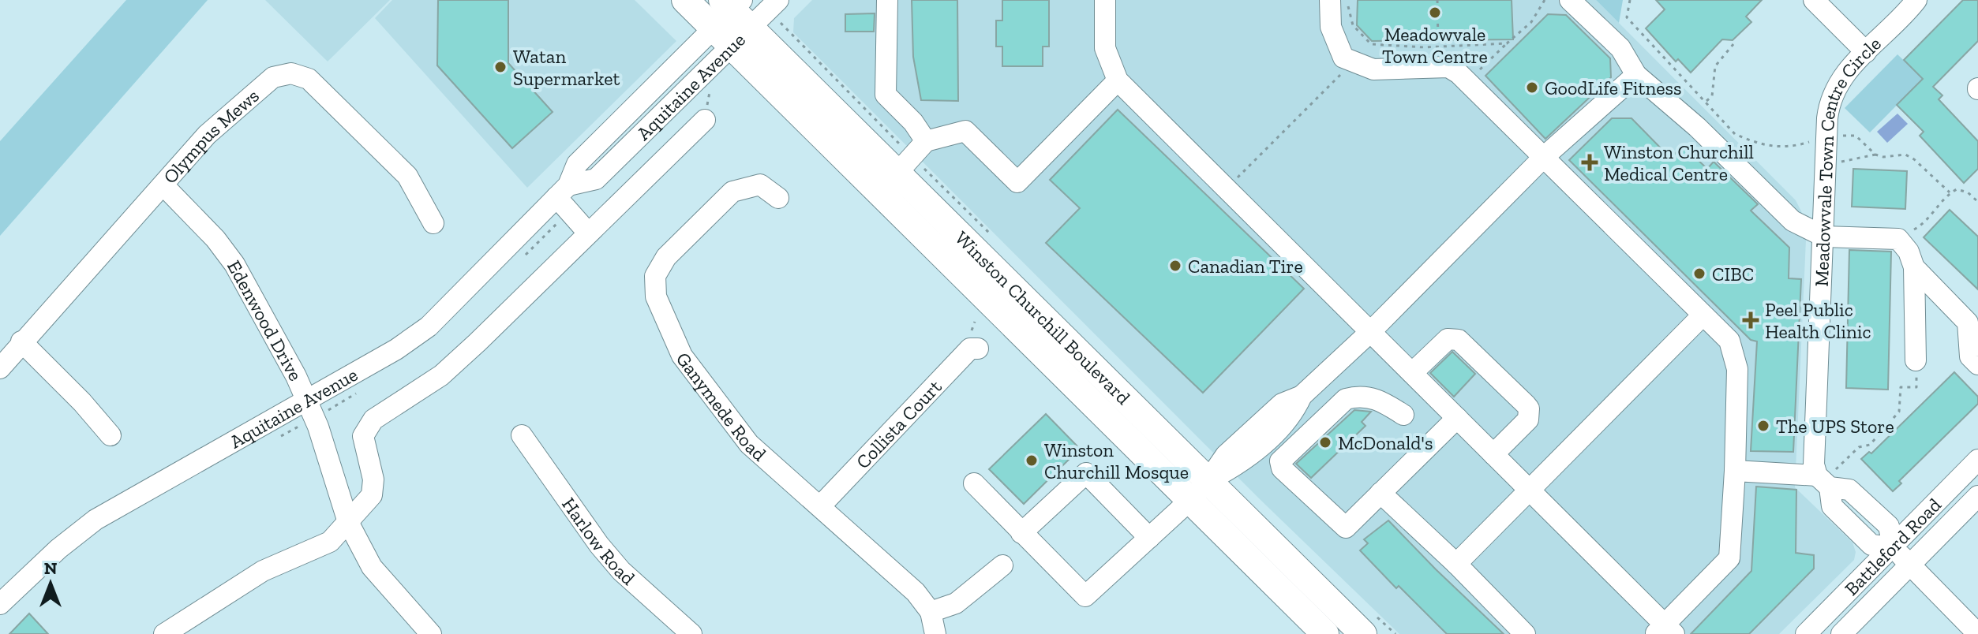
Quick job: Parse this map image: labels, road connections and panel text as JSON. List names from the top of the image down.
{
  "streets": {
    "main road": ["Winston Churchill Boulevard"],
    "street": [
      "Aquitaine Avenue",
      "Olympus Mews",
      "Meadowvale Town Centre Circle",
      "Edenwood Drive",
      "Ganymede Road",
      "Collista Court",
      "Harlow Road",
      "Battleford Road"
    ]
  },
  "crossings": [
    ["Aquitaine Avenue", "Winston Churchill Boulevard"],
    ["Aquitaine Avenue", "Edenwood Drive"],
    ["Olympus Mews", "Edenwood Drive"],
    ["Meadowvale Town Centre Circle", "Battleford Road"],
    ["Ganymede Road", "Collista Court"]
  ],
  "places": {
    "other": [
      "Meadowvale Town Centre",
      "Watan Supermarket",
      "GoodLife Fitness",
      "Canadian Tire",
      "CIBC",
      "The UPS Store",
      "McDonald's",
      "Winston Churchill Mosque"
    ],
    "health": ["Winston Churchill Medical Centre", "Peel Public Health Clinic"]
  },
  "north": "top"
}
